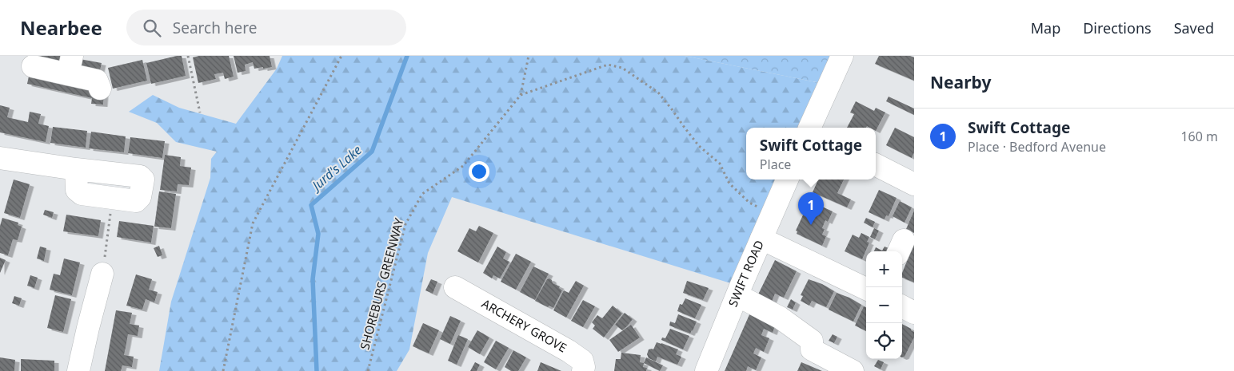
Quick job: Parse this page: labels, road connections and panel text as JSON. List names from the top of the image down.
{
  "streets": {
    "street": ["SWIFT ROAD", "ARCHERY GROVE"],
    "path": ["SHOREBURS GREENWAY"]
  },
  "water": ["Jurd's Lake"],
  "page": {
    "header": "Nearbee",
    "search": "Search here",
    "nav": ["Map", "Directions", "Saved"],
    "heading": "Nearby",
    "list": [
      {
        "mark": "1",
        "name": "Swift Cottage",
        "note": "Place · Bedford Avenue",
        "value": "160 m"
      }
    ],
    "popup": ["Swift Cottage", "Place"],
    "pins": "1",
    "map_buttons": ["+", "−"]
  }
}
